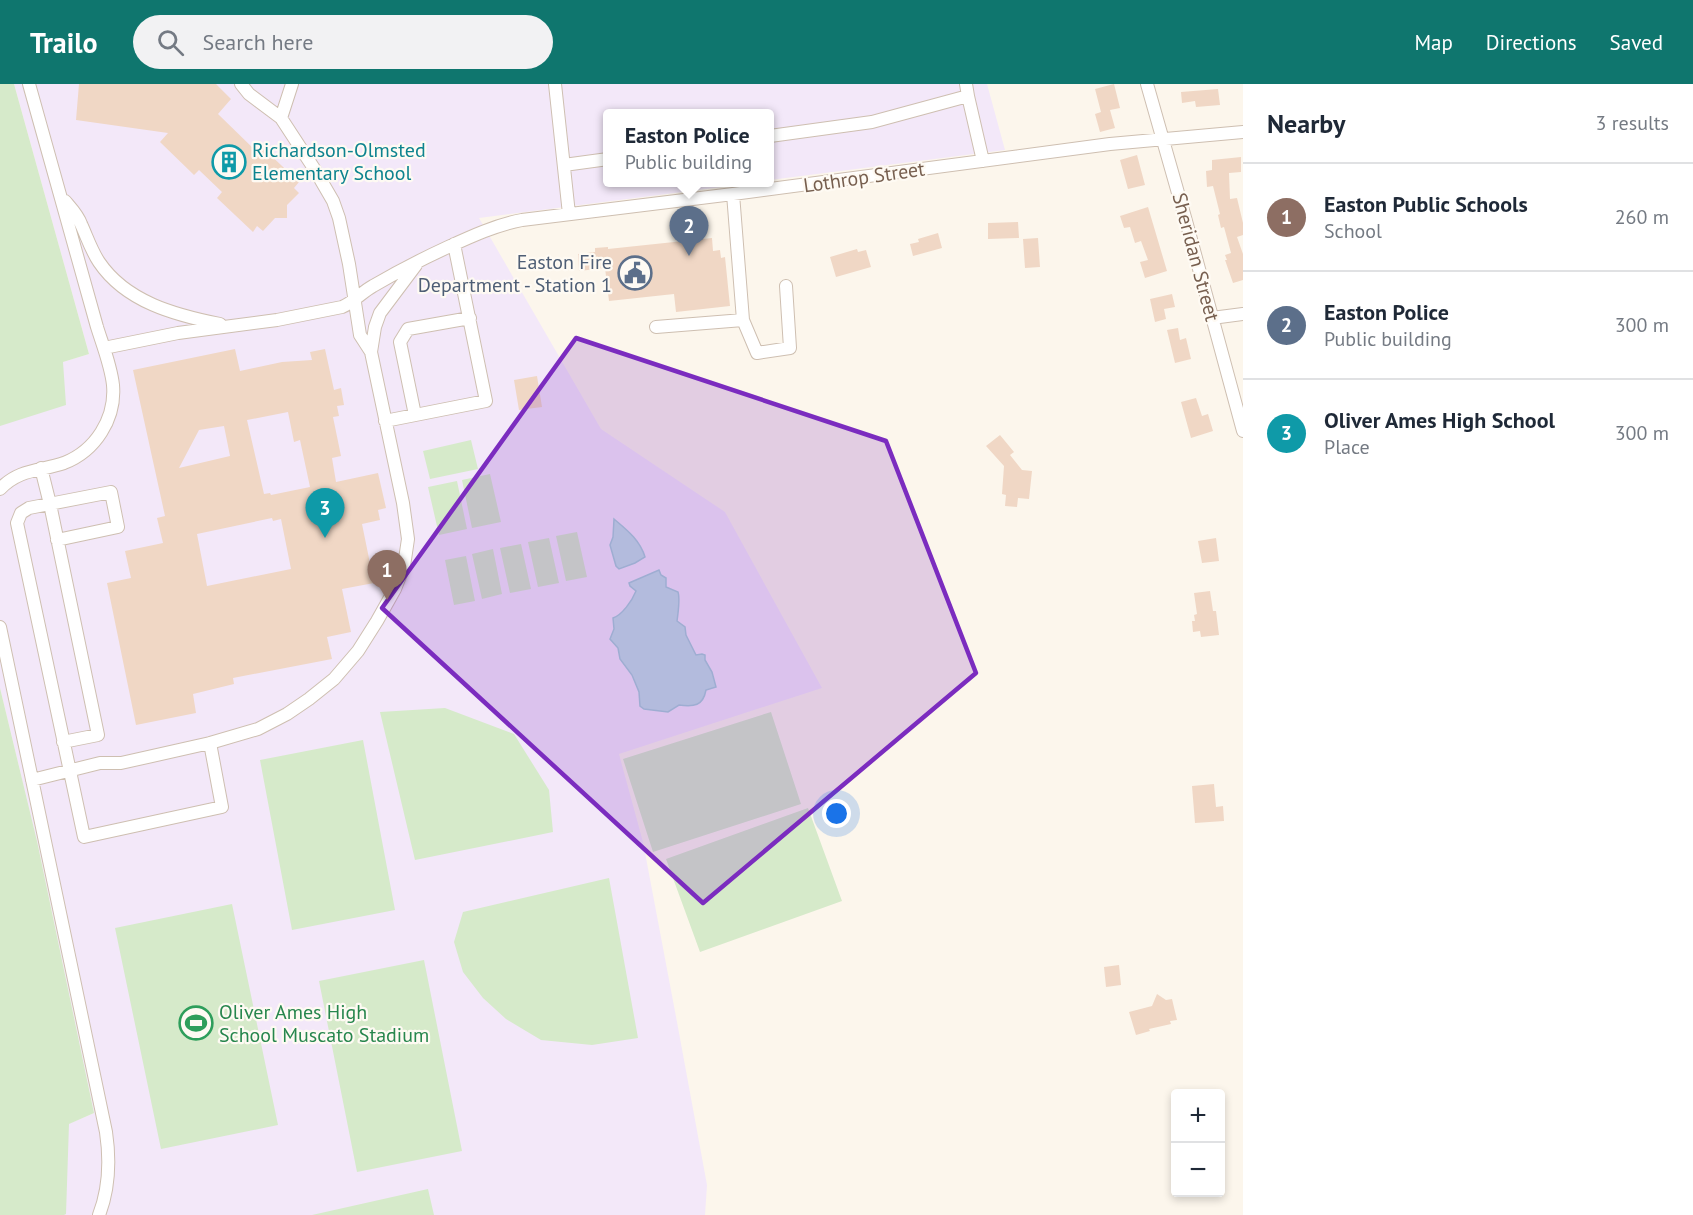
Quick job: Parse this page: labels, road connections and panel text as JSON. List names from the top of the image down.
{
  "streets": {
    "street": ["Lothrop Street", "Sheridan Street"]
  },
  "crossings": [
    ["Lothrop Street", "Sheridan Street"]
  ],
  "places": {
    "building": ["Richardson-Olmsted Elementary School"],
    "public building": ["Easton Fire Department - Station 1"],
    "sports": ["Oliver Ames High School Muscato Stadium"]
  },
  "page": {
    "header": "Trailo",
    "search": "Search here",
    "nav": ["Map", "Directions", "Saved"],
    "heading": ["Nearby", "3 results"],
    "popup": ["Easton Police", "Public building"],
    "list": [
      {
        "mark": "1",
        "name": "Easton Public Schools",
        "note": "School",
        "value": "260 m"
      },
      {
        "mark": "2",
        "name": "Easton Police",
        "note": "Public building",
        "value": "300 m"
      },
      {
        "mark": "3",
        "name": "Oliver Ames High School",
        "note": "Place",
        "value": "300 m"
      }
    ],
    "pins": ["2", "3", "1"],
    "map_buttons": ["+", "−"]
  }
}
